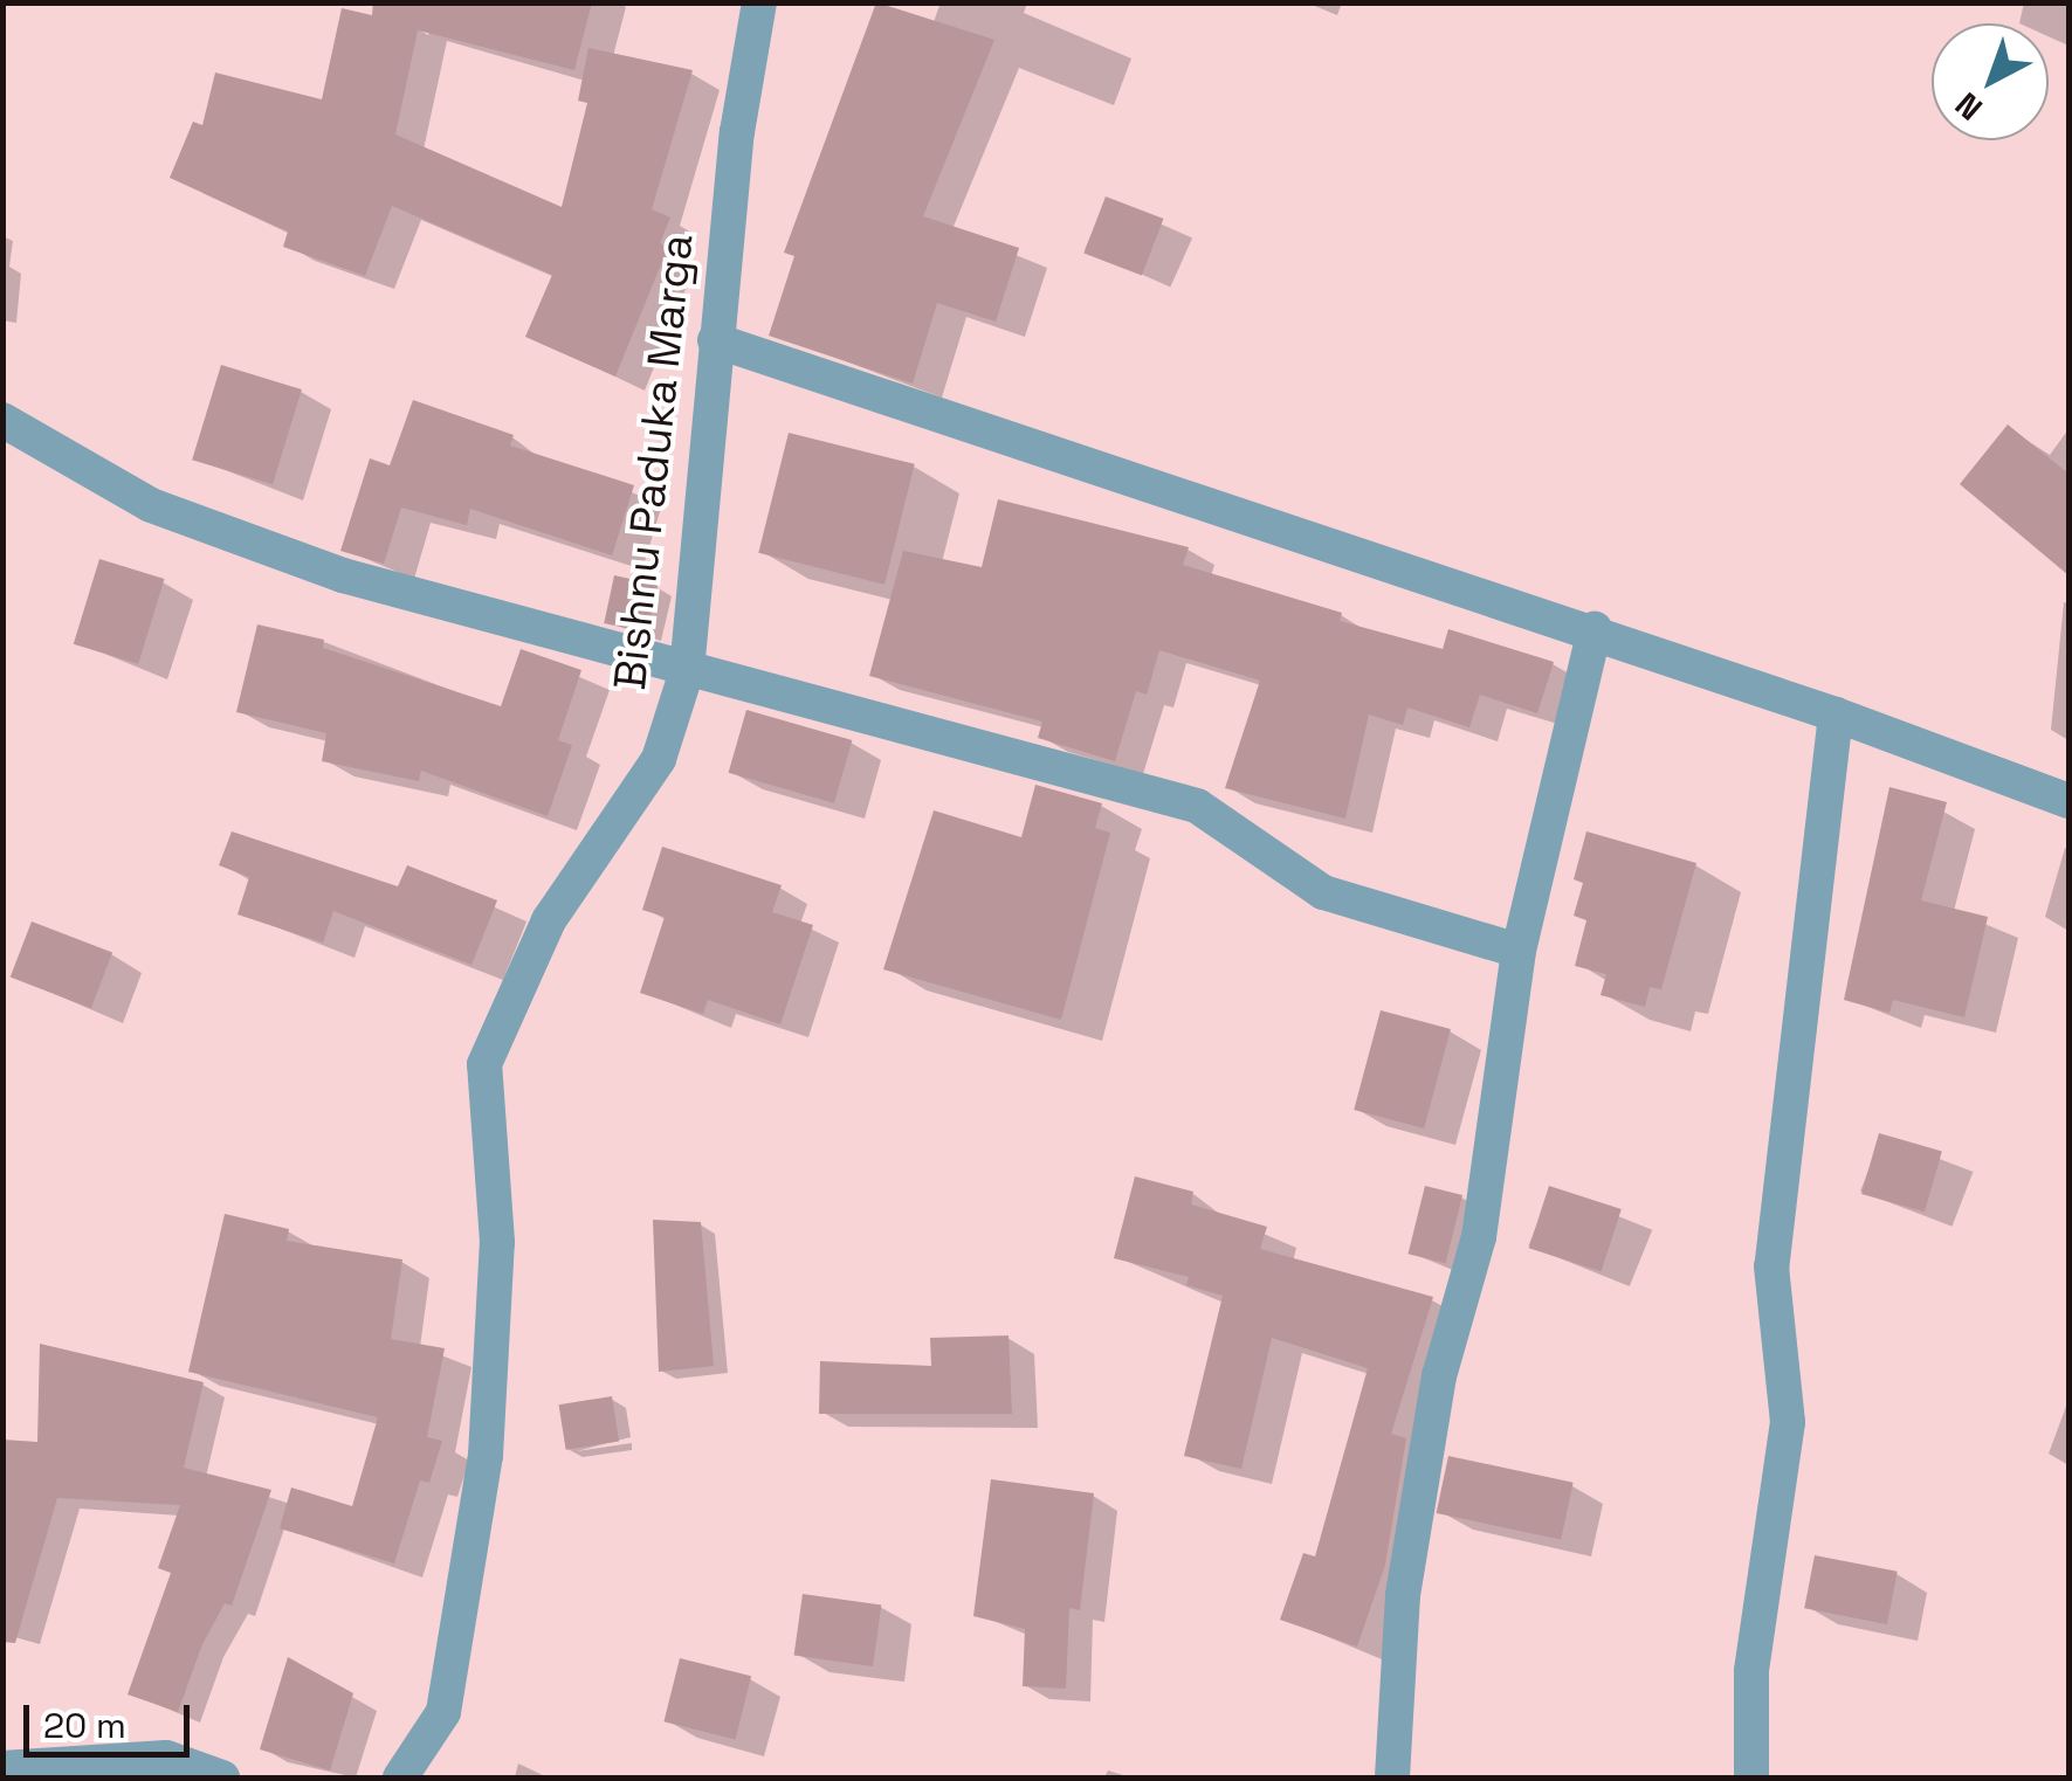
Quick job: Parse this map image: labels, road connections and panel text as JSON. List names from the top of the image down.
{
  "streets": {
    "street": ["Bishnu Paduka Marga"]
  },
  "scale_bar": "20 m",
  "north": "bottom left"
}
